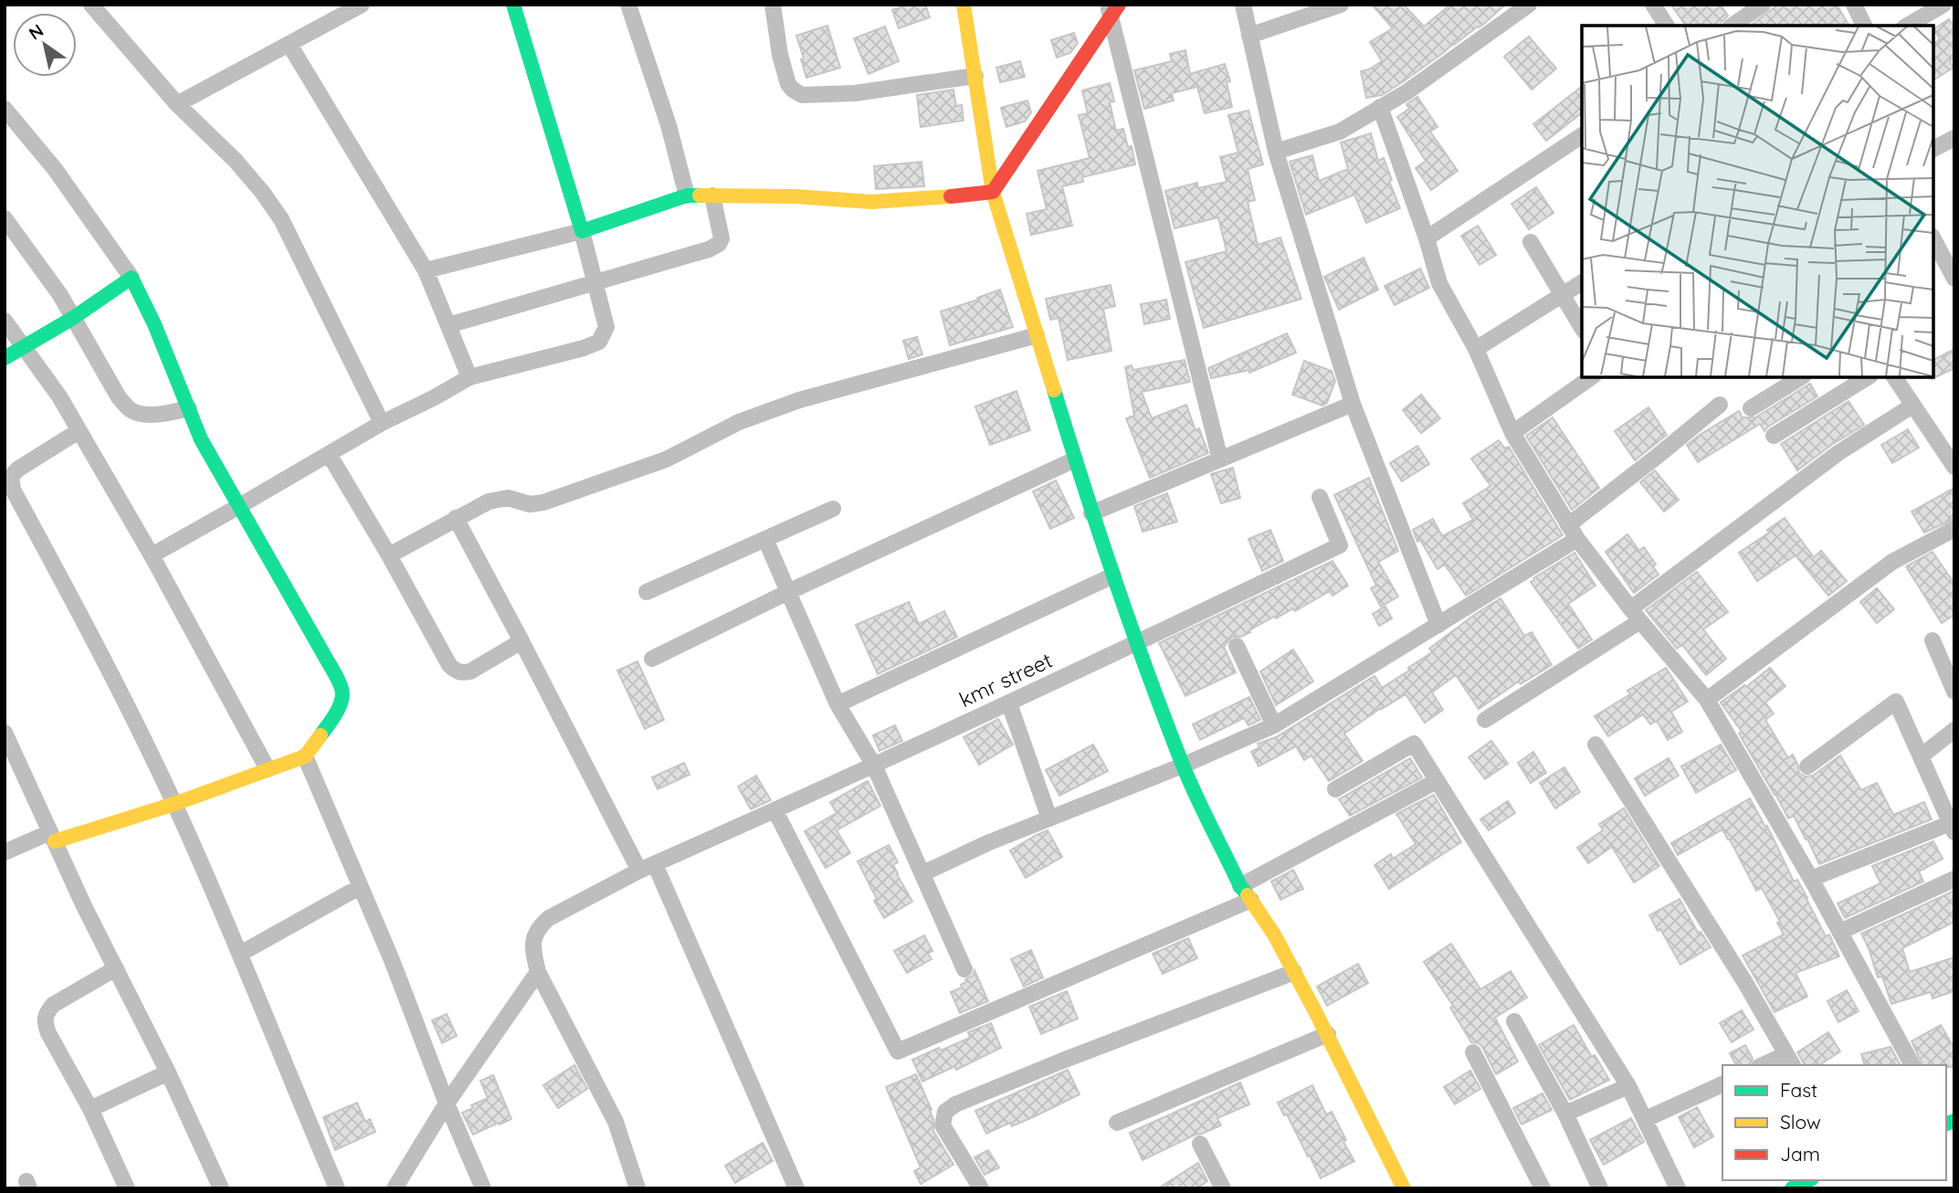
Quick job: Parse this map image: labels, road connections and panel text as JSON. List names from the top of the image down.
{
  "streets": {
    "street": ["kmr street"]
  },
  "legend": ["Fast", "Slow", "Jam"],
  "north": "top left"
}
